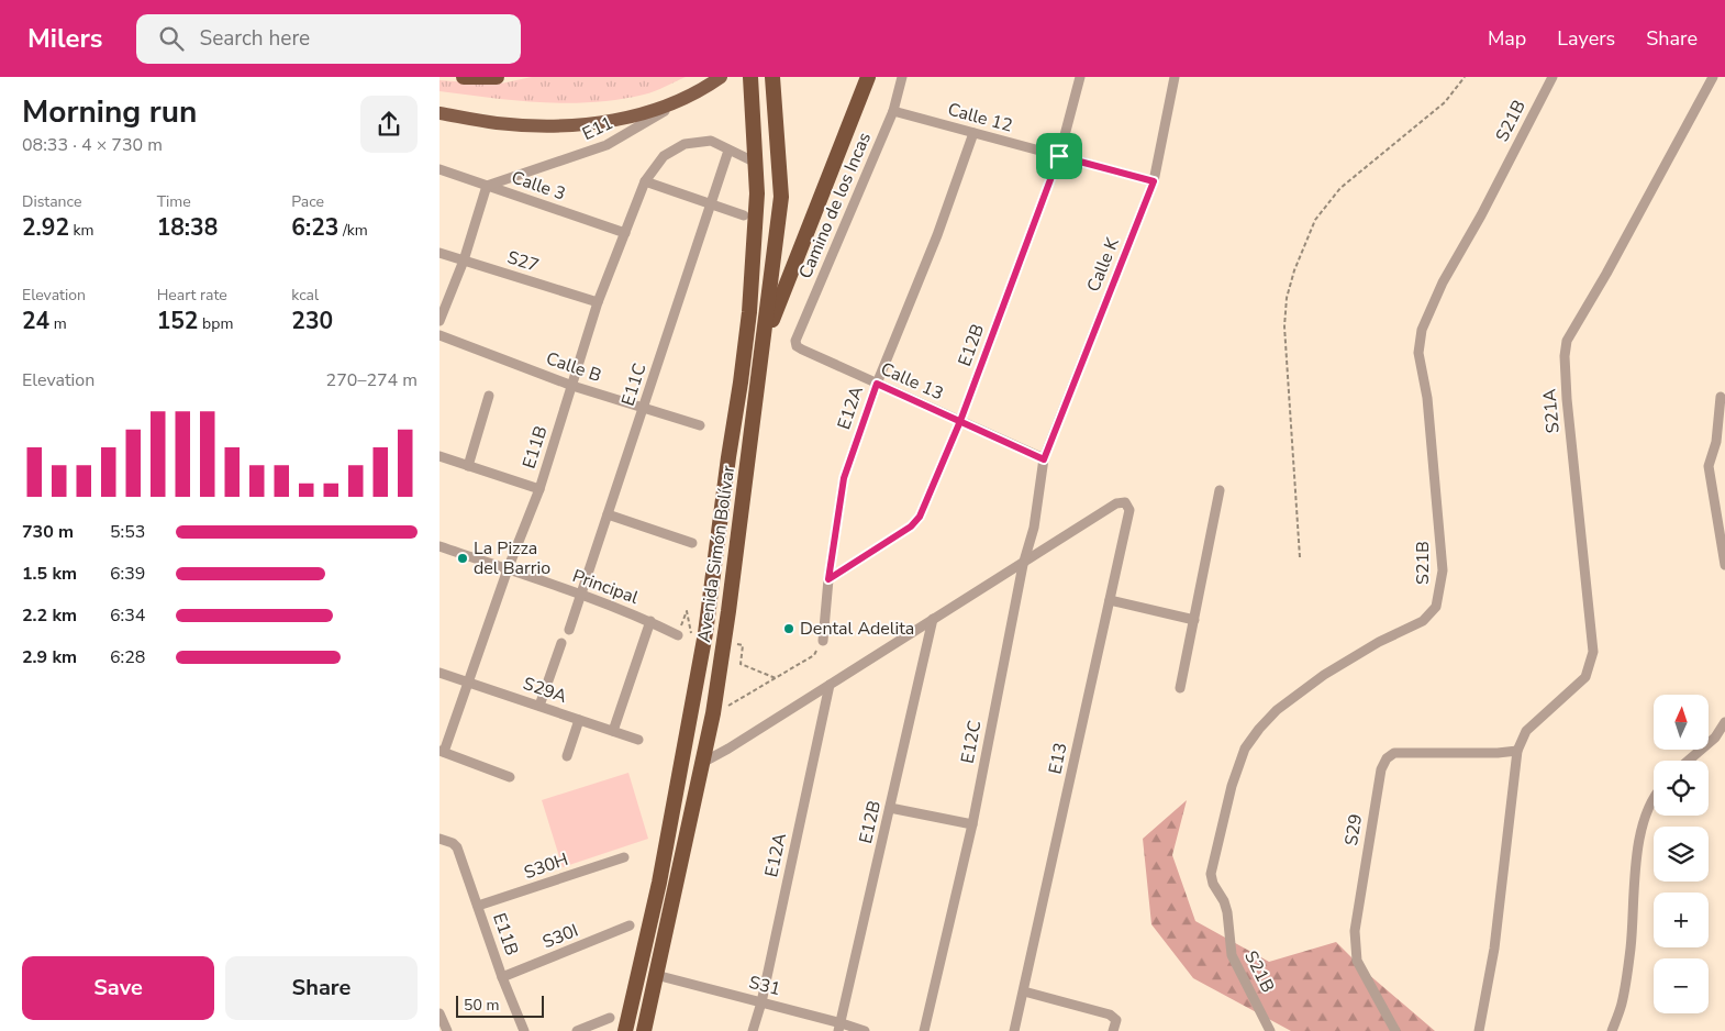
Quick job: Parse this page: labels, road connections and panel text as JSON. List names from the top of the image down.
{
  "streets": {
    "highway": ["Avenida Simón Bolívar"],
    "street": [
      "Calle 12",
      "S21B",
      "E11",
      "Calle 3",
      "Camino de los Incas",
      "S27",
      "Calle K",
      "E12B",
      "Calle B",
      "Calle 13",
      "E11C",
      "E12A",
      "S21A",
      "E11B",
      "Principal",
      "S29A",
      "E12C",
      "E13",
      "S29",
      "S30H",
      "S30I",
      "S31"
    ]
  },
  "crossings": [
    ["Calle 12", "Camino de los Incas"],
    ["Calle 12", "Calle K"],
    ["Calle 12", "E12B"],
    ["Calle 12", "E12A"],
    ["E11", "Calle 3"],
    ["Calle 3", "E11B"],
    ["Camino de los Incas", "Calle 13"],
    ["S27", "E11B"],
    ["Calle K", "Calle 13"],
    ["Calle K", "E12C"],
    ["E12B", "Calle 13"],
    ["E12B", "E12A"],
    ["E12B", "S31"],
    ["Calle B", "E11C"],
    ["Calle B", "E11B"],
    ["Calle 13", "E12A"],
    ["Calle 13", "E12C"],
    ["E11C", "E11B"],
    ["E11C", "Principal"],
    ["E12A", "S31"],
    ["S21A", "S29"],
    ["E11B", "Principal"],
    ["E11B", "S29A"],
    ["E11B", "S30H"],
    ["E11B", "S30I"],
    ["Avenida Simón Bolívar", "S31"],
    ["E12C", "E13"]
  ],
  "places": ["La Pizza del Barrio", "Dental Adelita"],
  "scale_bar": "50 m",
  "north": "top",
  "page": {
    "header": "Milers",
    "search": "Search here",
    "nav": ["Map", "Layers", "Share"],
    "heading": ["Morning run", "08:33 · 4 × 730 m"],
    "stats": [
      ["Distance", "2.92 km"],
      ["Time", "18:38"],
      ["Pace", "6:23 /km"],
      ["Elevation", "24 m"],
      ["Heart rate", "152 bpm"],
      ["kcal", "230"]
    ],
    "chart": ["Elevation", "270–274 m"],
    "list": [
      {
        "name": "730 m",
        "note": "5:53"
      },
      {
        "name": "1.5 km",
        "note": "6:39"
      },
      {
        "name": "2.2 km",
        "note": "6:34"
      },
      {
        "name": "2.9 km",
        "note": "6:28"
      }
    ],
    "map_buttons": ["+", "−"],
    "buttons": ["Save", "Share"],
    "scale": "50 m"
  }
}
